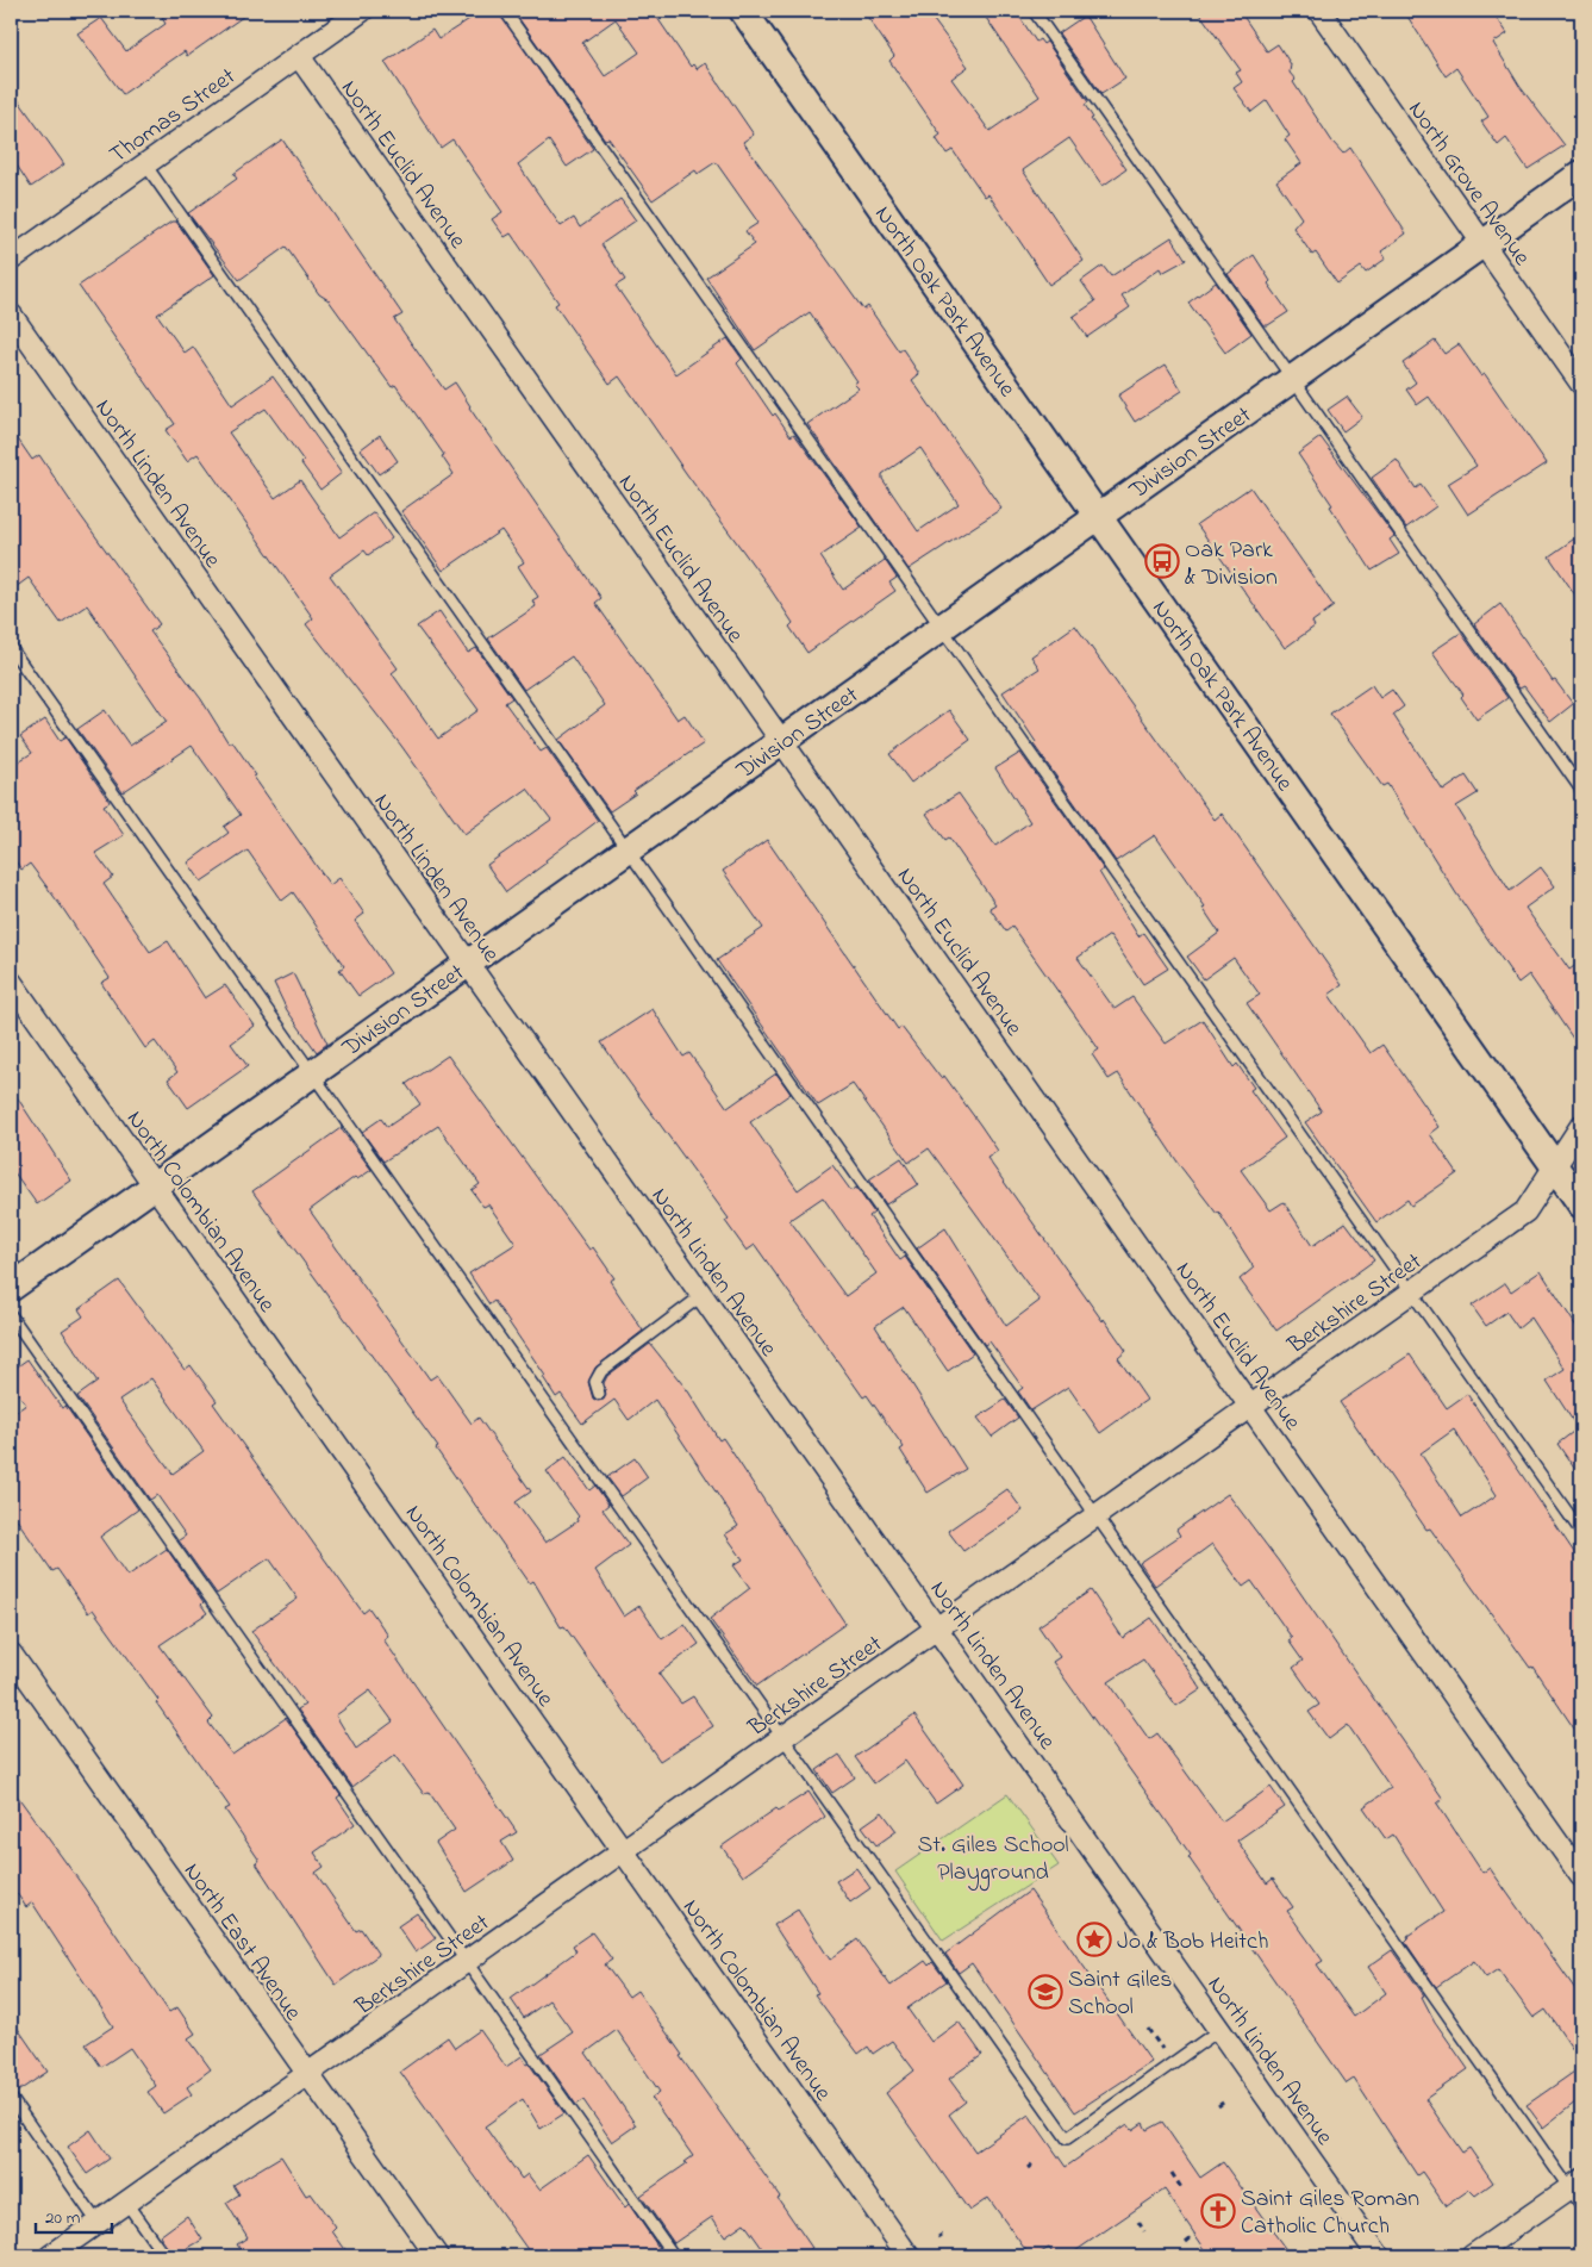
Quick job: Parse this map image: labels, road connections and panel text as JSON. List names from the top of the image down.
{
  "streets": {
    "street": [
      "Thomas Street",
      "North Euclid Avenue",
      "North Grove Avenue",
      "North Oak Park Avenue",
      "Division Street",
      "North Linden Avenue",
      "North Colombian Avenue",
      "Berkshire Street",
      "North East Avenue"
    ]
  },
  "crossings": [
    ["Thomas Street", "North Euclid Avenue"],
    ["North Euclid Avenue", "Division Street"],
    ["North Euclid Avenue", "Berkshire Street"],
    ["North Grove Avenue", "Division Street"],
    ["North Oak Park Avenue", "Division Street"],
    ["North Oak Park Avenue", "Berkshire Street"],
    ["Division Street", "North Linden Avenue"],
    ["Division Street", "North Colombian Avenue"],
    ["North Linden Avenue", "Berkshire Street"],
    ["North Colombian Avenue", "Berkshire Street"],
    ["Berkshire Street", "North East Avenue"]
  ],
  "parks": ["St. Giles School Playground"],
  "places": {
    "bus stop": ["Oak Park & Division"],
    "place": ["Jo & Bob Heitch"],
    "school or university": ["Saint Giles School"],
    "church": ["Saint Giles Roman Catholic Church"]
  },
  "scale_bar": "20 m"
}
